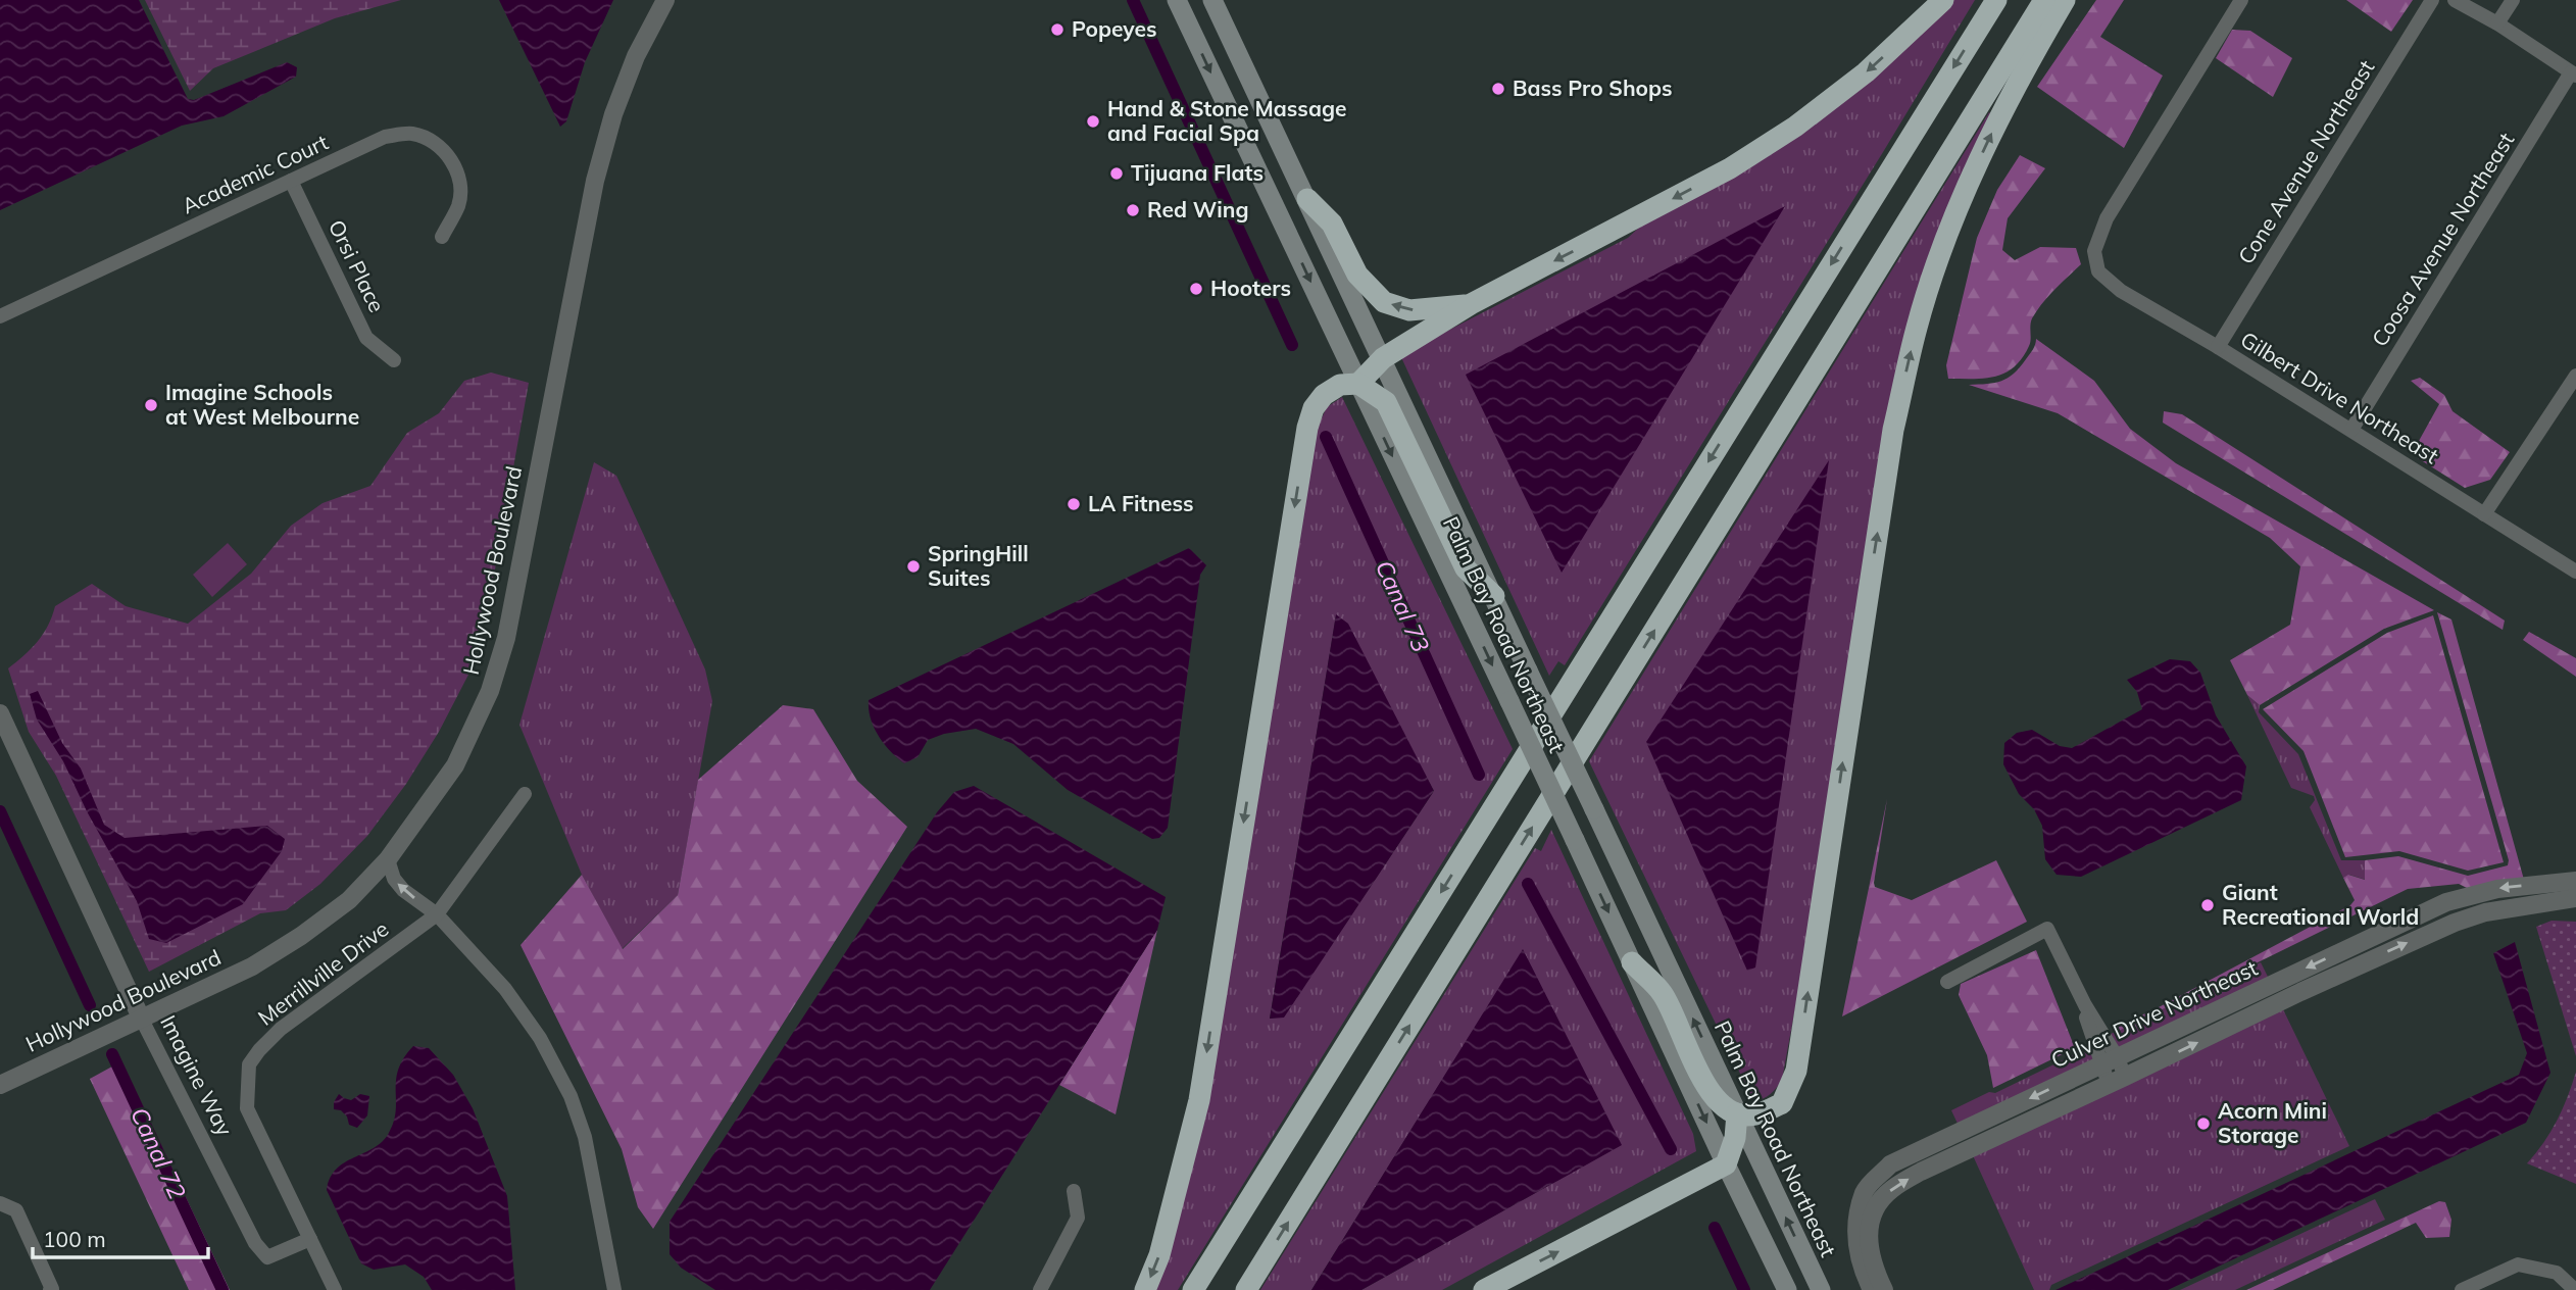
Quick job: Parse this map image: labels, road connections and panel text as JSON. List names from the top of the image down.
{
  "streets": {
    "main road": ["Palm Bay Road Northeast"],
    "street": [
      "Cone Avenue Northeast",
      "Academic Court",
      "Coosa Avenue Northeast",
      "Orsi Place",
      "Gilbert Drive Northeast",
      "Hollywood Boulevard",
      "Merrillville Drive",
      "Culver Drive Northeast",
      "Imagine Way"
    ]
  },
  "crossings": [
    ["Cone Avenue Northeast", "Gilbert Drive Northeast"],
    ["Academic Court", "Orsi Place"],
    ["Coosa Avenue Northeast", "Gilbert Drive Northeast"],
    ["Hollywood Boulevard", "Imagine Way"],
    ["Merrillville Drive", "Imagine Way"]
  ],
  "water": ["Canal 73", "Canal 72"],
  "places": [
    "Popeyes",
    "Bass Pro Shops",
    "Hand & Stone Massage and Facial Spa",
    "Tijuana Flats",
    "Red Wing",
    "Hooters",
    "Imagine Schools at West Melbourne",
    "LA Fitness",
    "SpringHill Suites",
    "Giant Recreational World",
    "Acorn Mini Storage"
  ],
  "scale_bar": "100 m"
}
